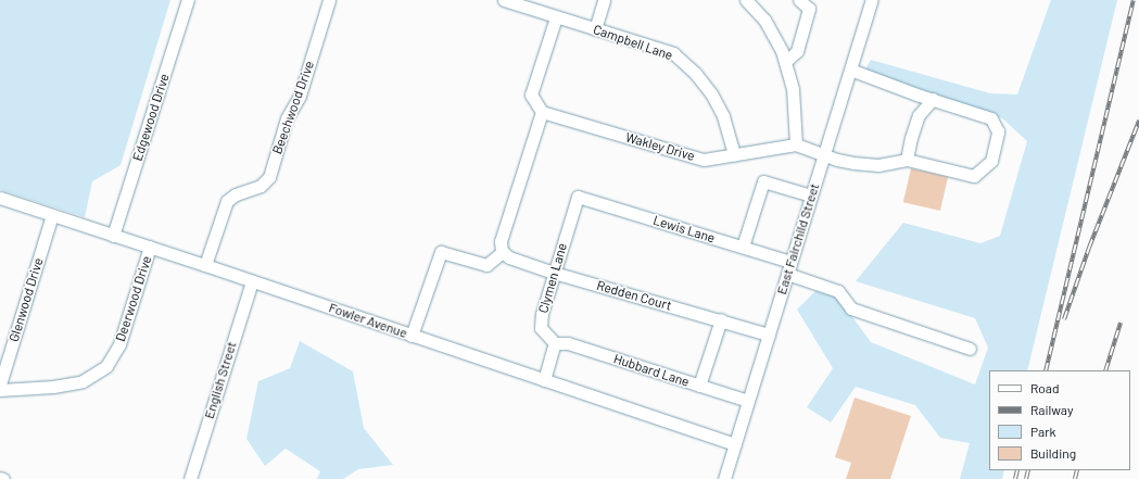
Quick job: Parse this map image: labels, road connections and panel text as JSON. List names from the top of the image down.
{
  "streets": {
    "street": [
      "Campbell Lane",
      "Beechwood Drive",
      "Edgewood Drive",
      "Wakley Drive",
      "Lewis Lane",
      "East Fairchild Street",
      "Clymen Lane",
      "Redden Court",
      "Deerwood Drive",
      "Glenwood Drive",
      "Fowler Avenue",
      "Hubbard Lane",
      "English Street"
    ]
  },
  "crossings": [
    ["Campbell Lane", "Wakley Drive"],
    ["Beechwood Drive", "Fowler Avenue"],
    ["Edgewood Drive", "Fowler Avenue"],
    ["Wakley Drive", "East Fairchild Street"],
    ["Lewis Lane", "East Fairchild Street"],
    ["Lewis Lane", "Clymen Lane"],
    ["East Fairchild Street", "Redden Court"],
    ["East Fairchild Street", "Fowler Avenue"],
    ["East Fairchild Street", "Hubbard Lane"],
    ["Clymen Lane", "Redden Court"],
    ["Clymen Lane", "Hubbard Lane"],
    ["Deerwood Drive", "Fowler Avenue"],
    ["Glenwood Drive", "Fowler Avenue"],
    ["Fowler Avenue", "English Street"]
  ],
  "legend": [
    "Road",
    "Railway",
    "Park",
    "Building"
  ]
}
